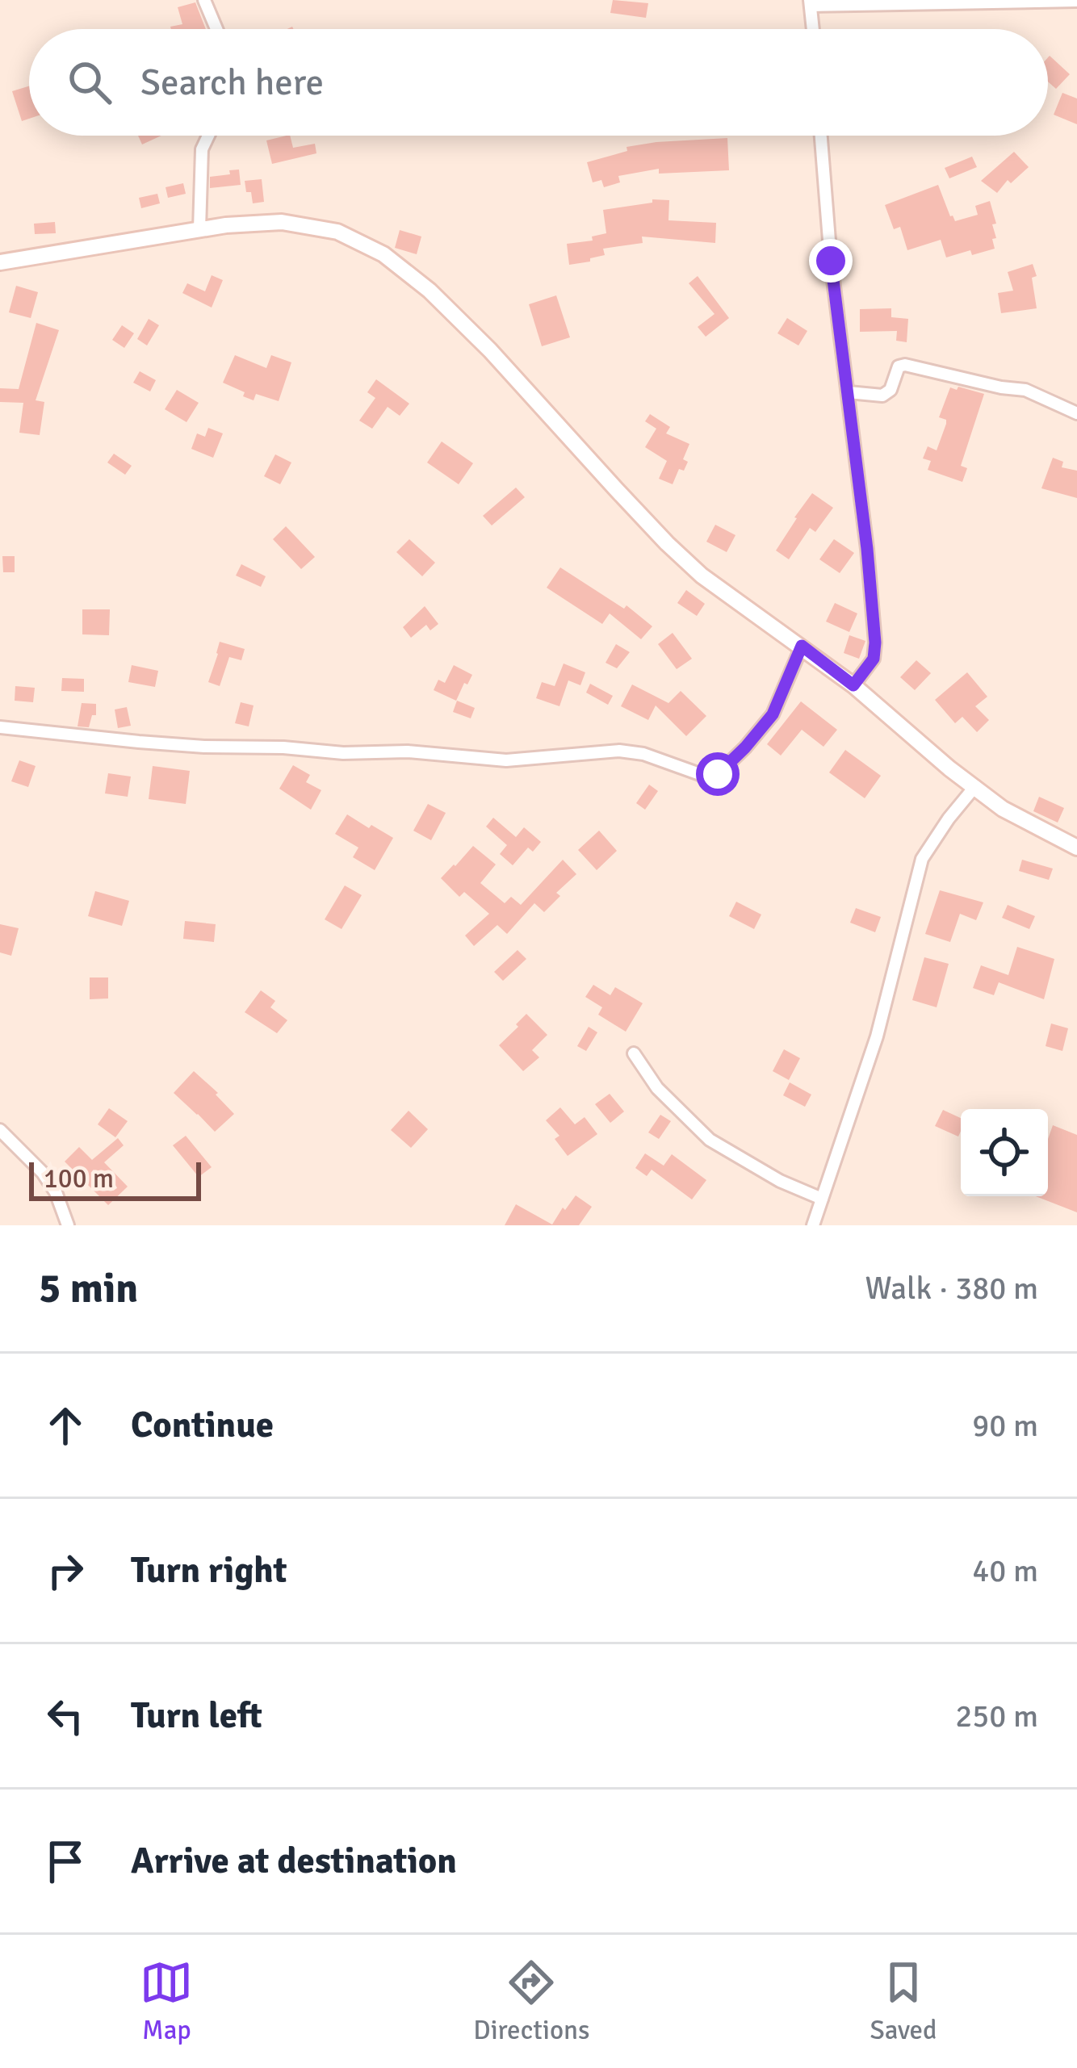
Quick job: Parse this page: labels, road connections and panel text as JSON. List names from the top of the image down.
{
  "scale_bar": "100 m",
  "page": {
    "search": "Search here",
    "scale": "100 m",
    "heading": ["5 min", "Walk · 380 m"],
    "list": [
      ["Continue", "90 m"],
      ["Turn right", "40 m"],
      ["Turn left", "250 m"],
      "Arrive at destination"
    ],
    "nav": ["Map", "Directions", "Saved"]
  }
}
